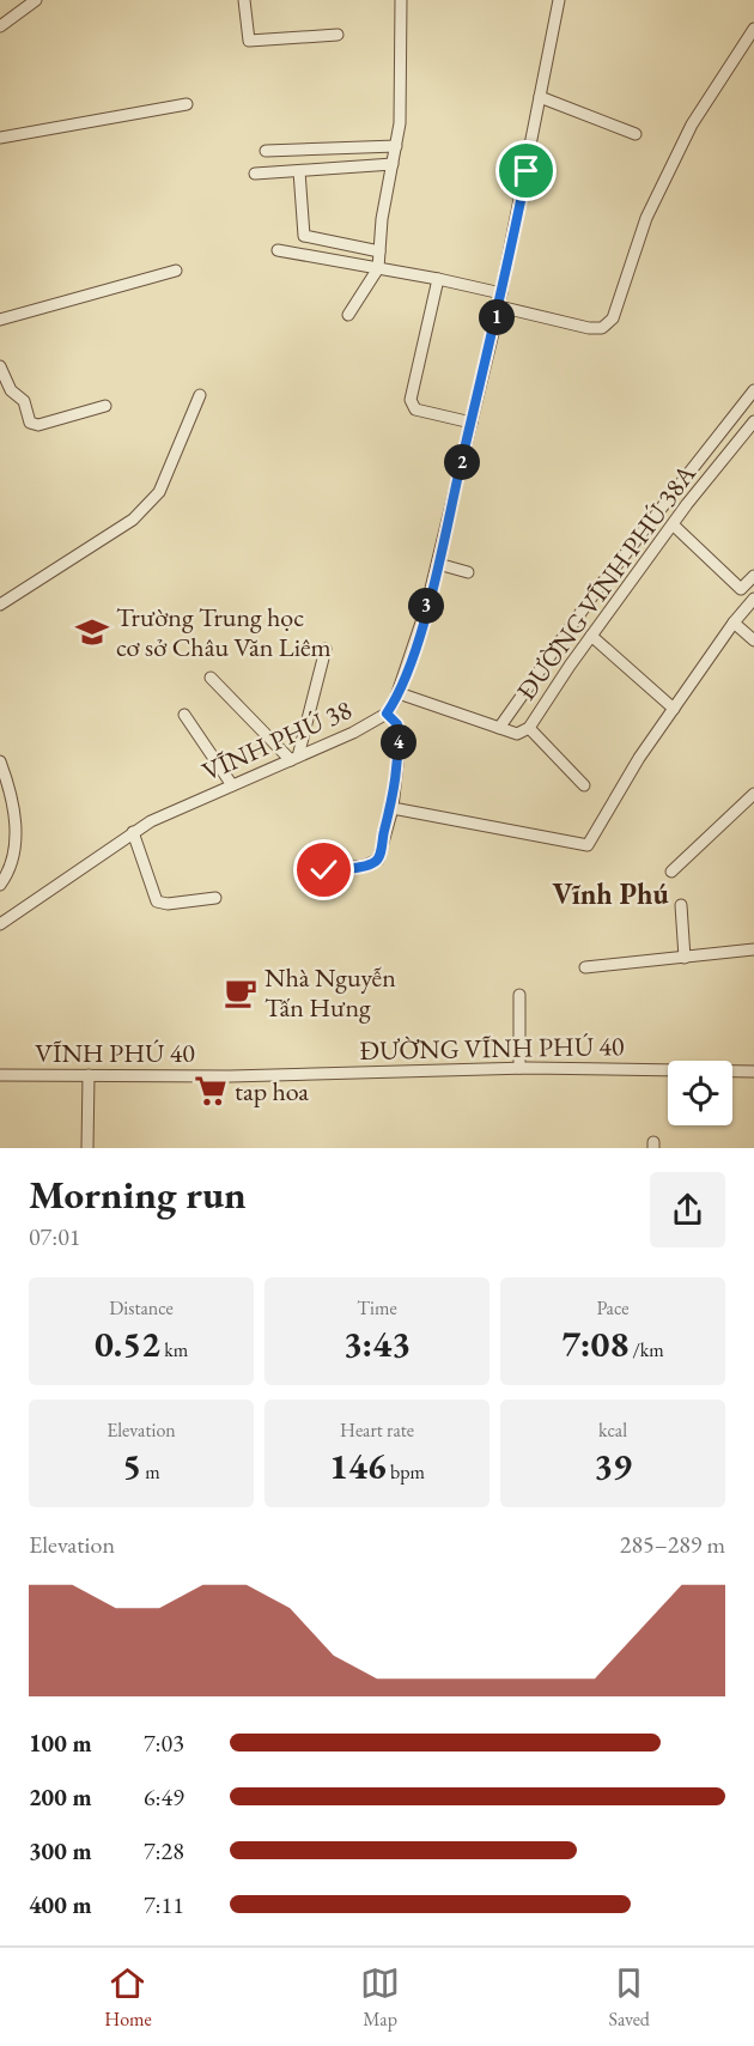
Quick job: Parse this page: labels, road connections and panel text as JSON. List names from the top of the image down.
{
  "streets": {
    "street": [
      "ĐƯỜNG VĨNH PHÚ 38A",
      "VĨNH PHÚ 38",
      "ĐƯỜNG VĨNH PHÚ 40",
      "VĨNH PHÚ 40"
    ]
  },
  "crossings": [
    ["ĐƯỜNG VĨNH PHÚ 38A", "VĨNH PHÚ 38"],
    ["ĐƯỜNG VĨNH PHÚ 40", "VĨNH PHÚ 40"]
  ],
  "districts": ["Vĩnh Phú"],
  "places": {
    "school or university": ["Trường Trung học cơ sở Châu Văn Liêm"],
    "cafe": ["Nhà Nguyễn Tấn Hưng"],
    "supermarket": ["tap hoa"]
  },
  "page": {
    "pins": [
      "1",
      "2",
      "3",
      "4"
    ],
    "heading": ["Morning run", "07:01"],
    "stats": [
      ["Distance", "0.52 km"],
      ["Time", "3:43"],
      ["Pace", "7:08 /km"],
      ["Elevation", "5 m"],
      ["Heart rate", "146 bpm"],
      ["kcal", "39"]
    ],
    "chart": ["Elevation", "285–289 m"],
    "list": [
      {
        "name": "100 m",
        "note": "7:03"
      },
      {
        "name": "200 m",
        "note": "6:49"
      },
      {
        "name": "300 m",
        "note": "7:28"
      },
      {
        "name": "400 m",
        "note": "7:11"
      }
    ],
    "tabs": ["Home", "Map", "Saved"]
  }
}
